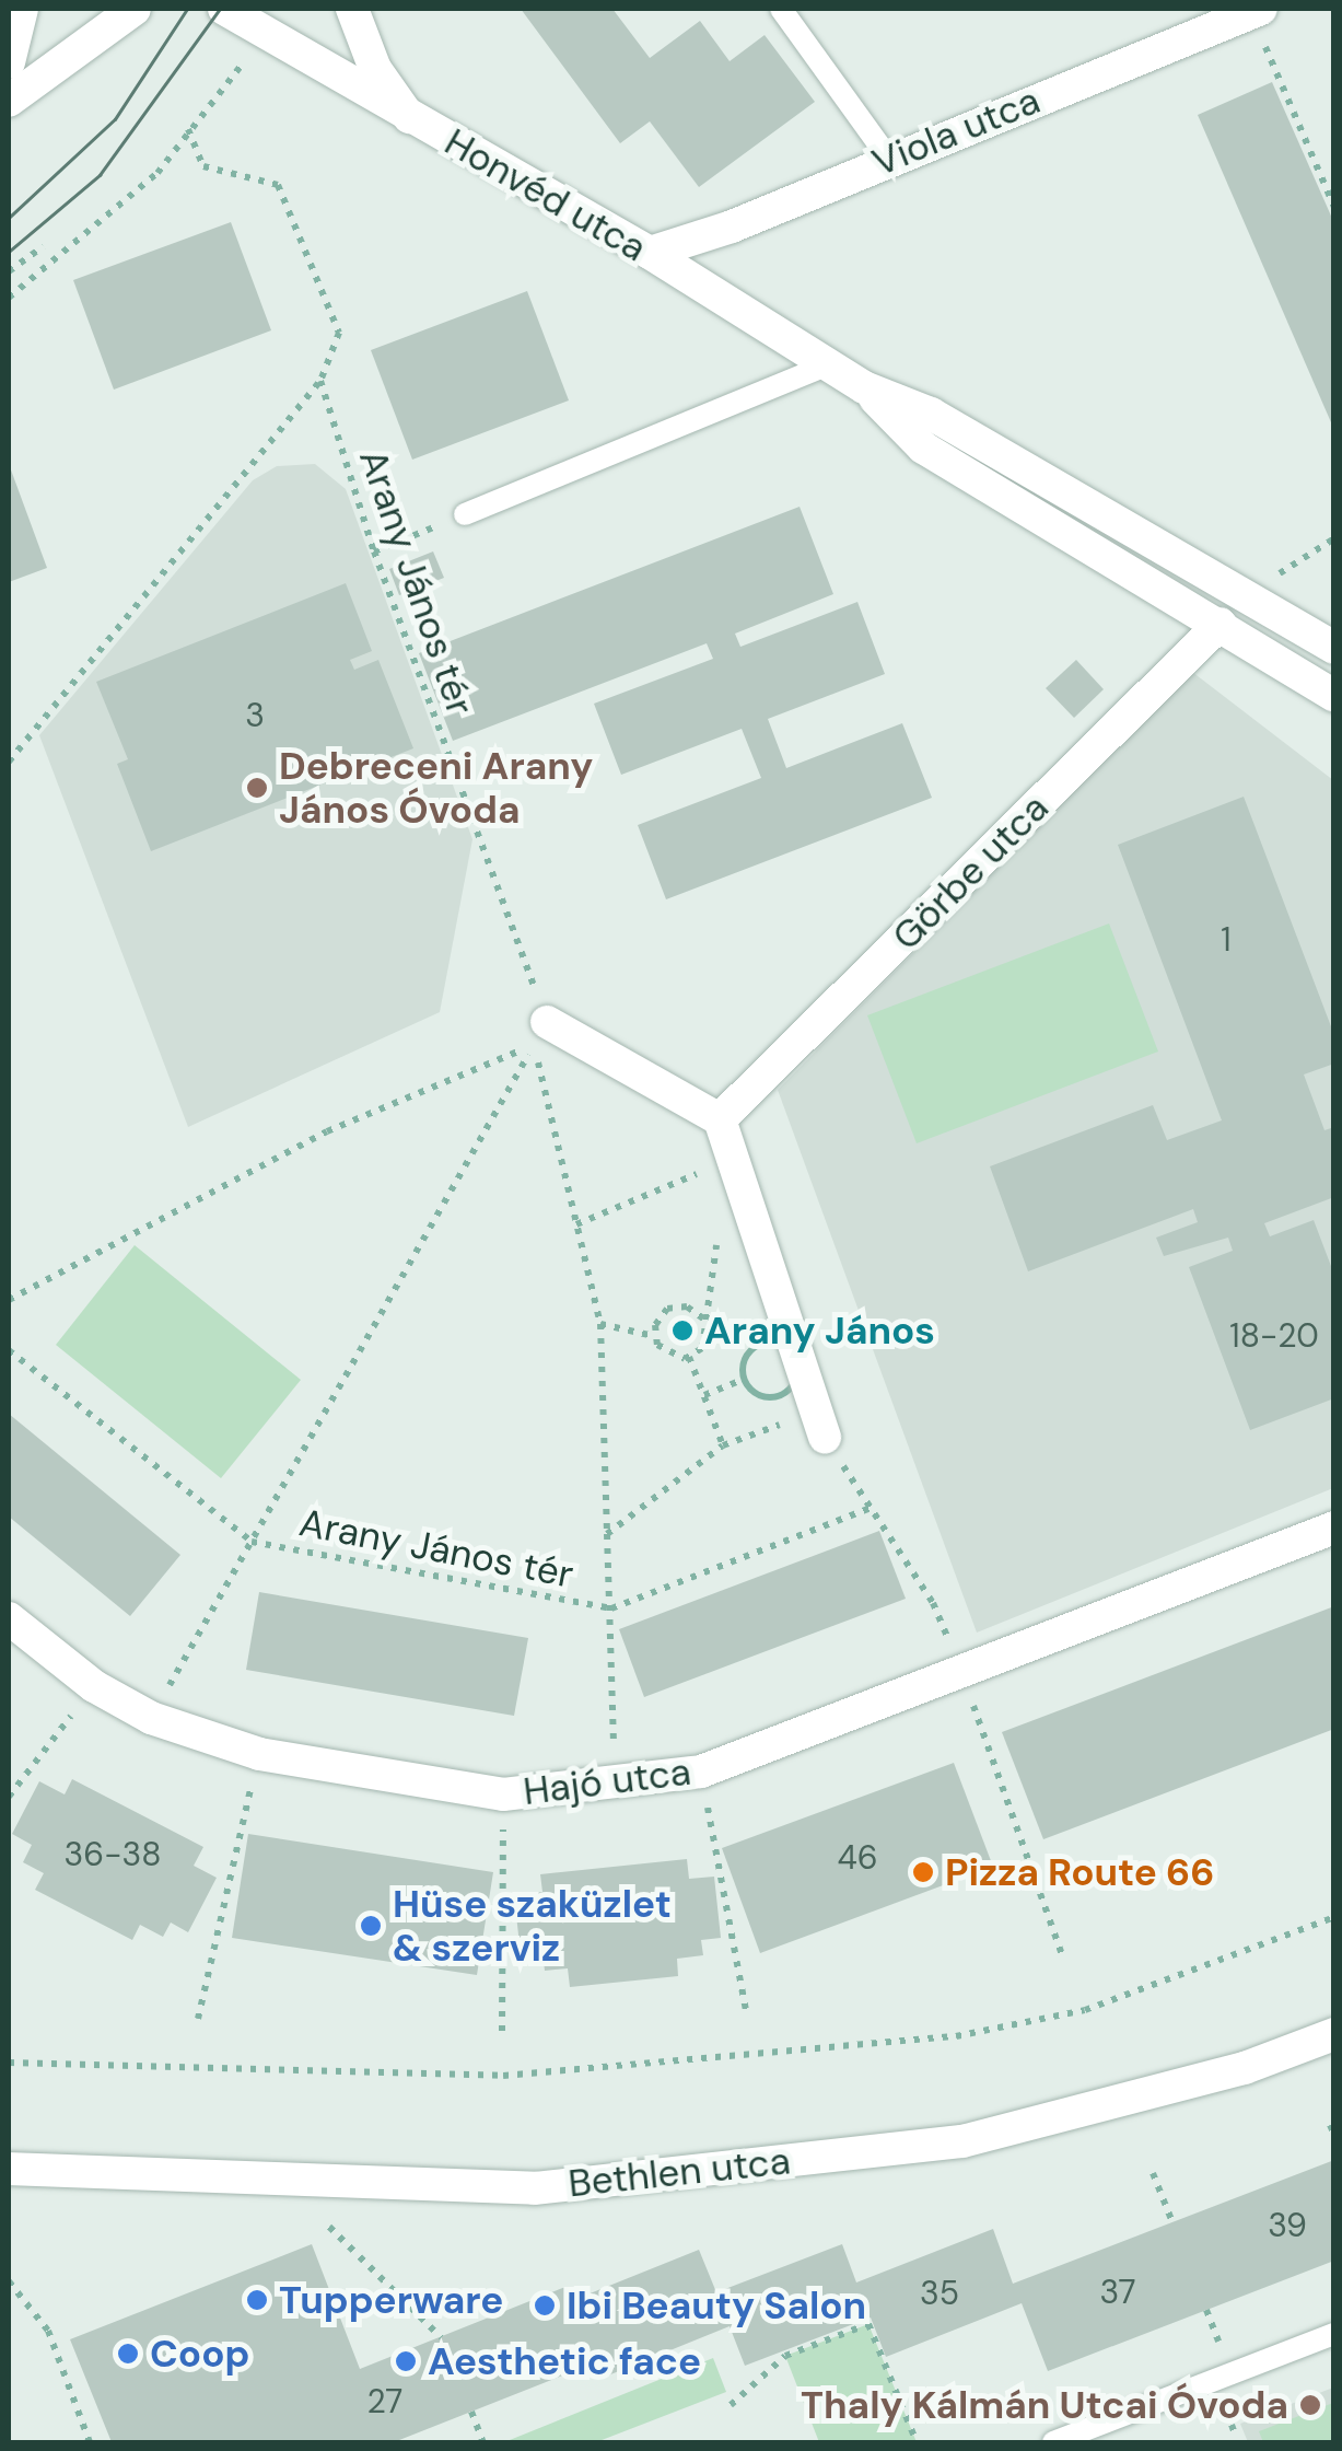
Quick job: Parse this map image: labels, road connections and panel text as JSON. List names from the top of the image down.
{
  "streets": {
    "street": [
      "Viola utca",
      "Honvéd utca",
      "Görbe utca",
      "Hajó utca",
      "Bethlen utca"
    ],
    "path": ["Arany János tér"]
  },
  "crossings": [
    ["Viola utca", "Honvéd utca"],
    ["Honvéd utca", "Görbe utca"],
    ["Arany János tér", "Hajó utca"]
  ],
  "places": [
    "Debreceni Arany János Óvoda",
    "Arany János",
    "Pizza Route 66",
    "Hüse szaküzlet & szerviz",
    "Tupperware",
    "Ibi Beauty Salon",
    "Coop",
    "Aesthetic face",
    "Thaly Kálmán Utcai Óvoda"
  ],
  "house_numbers": [
    "3",
    "1",
    "18-20",
    "36-38",
    "46",
    "39",
    "37",
    "35",
    "27"
  ]
}
